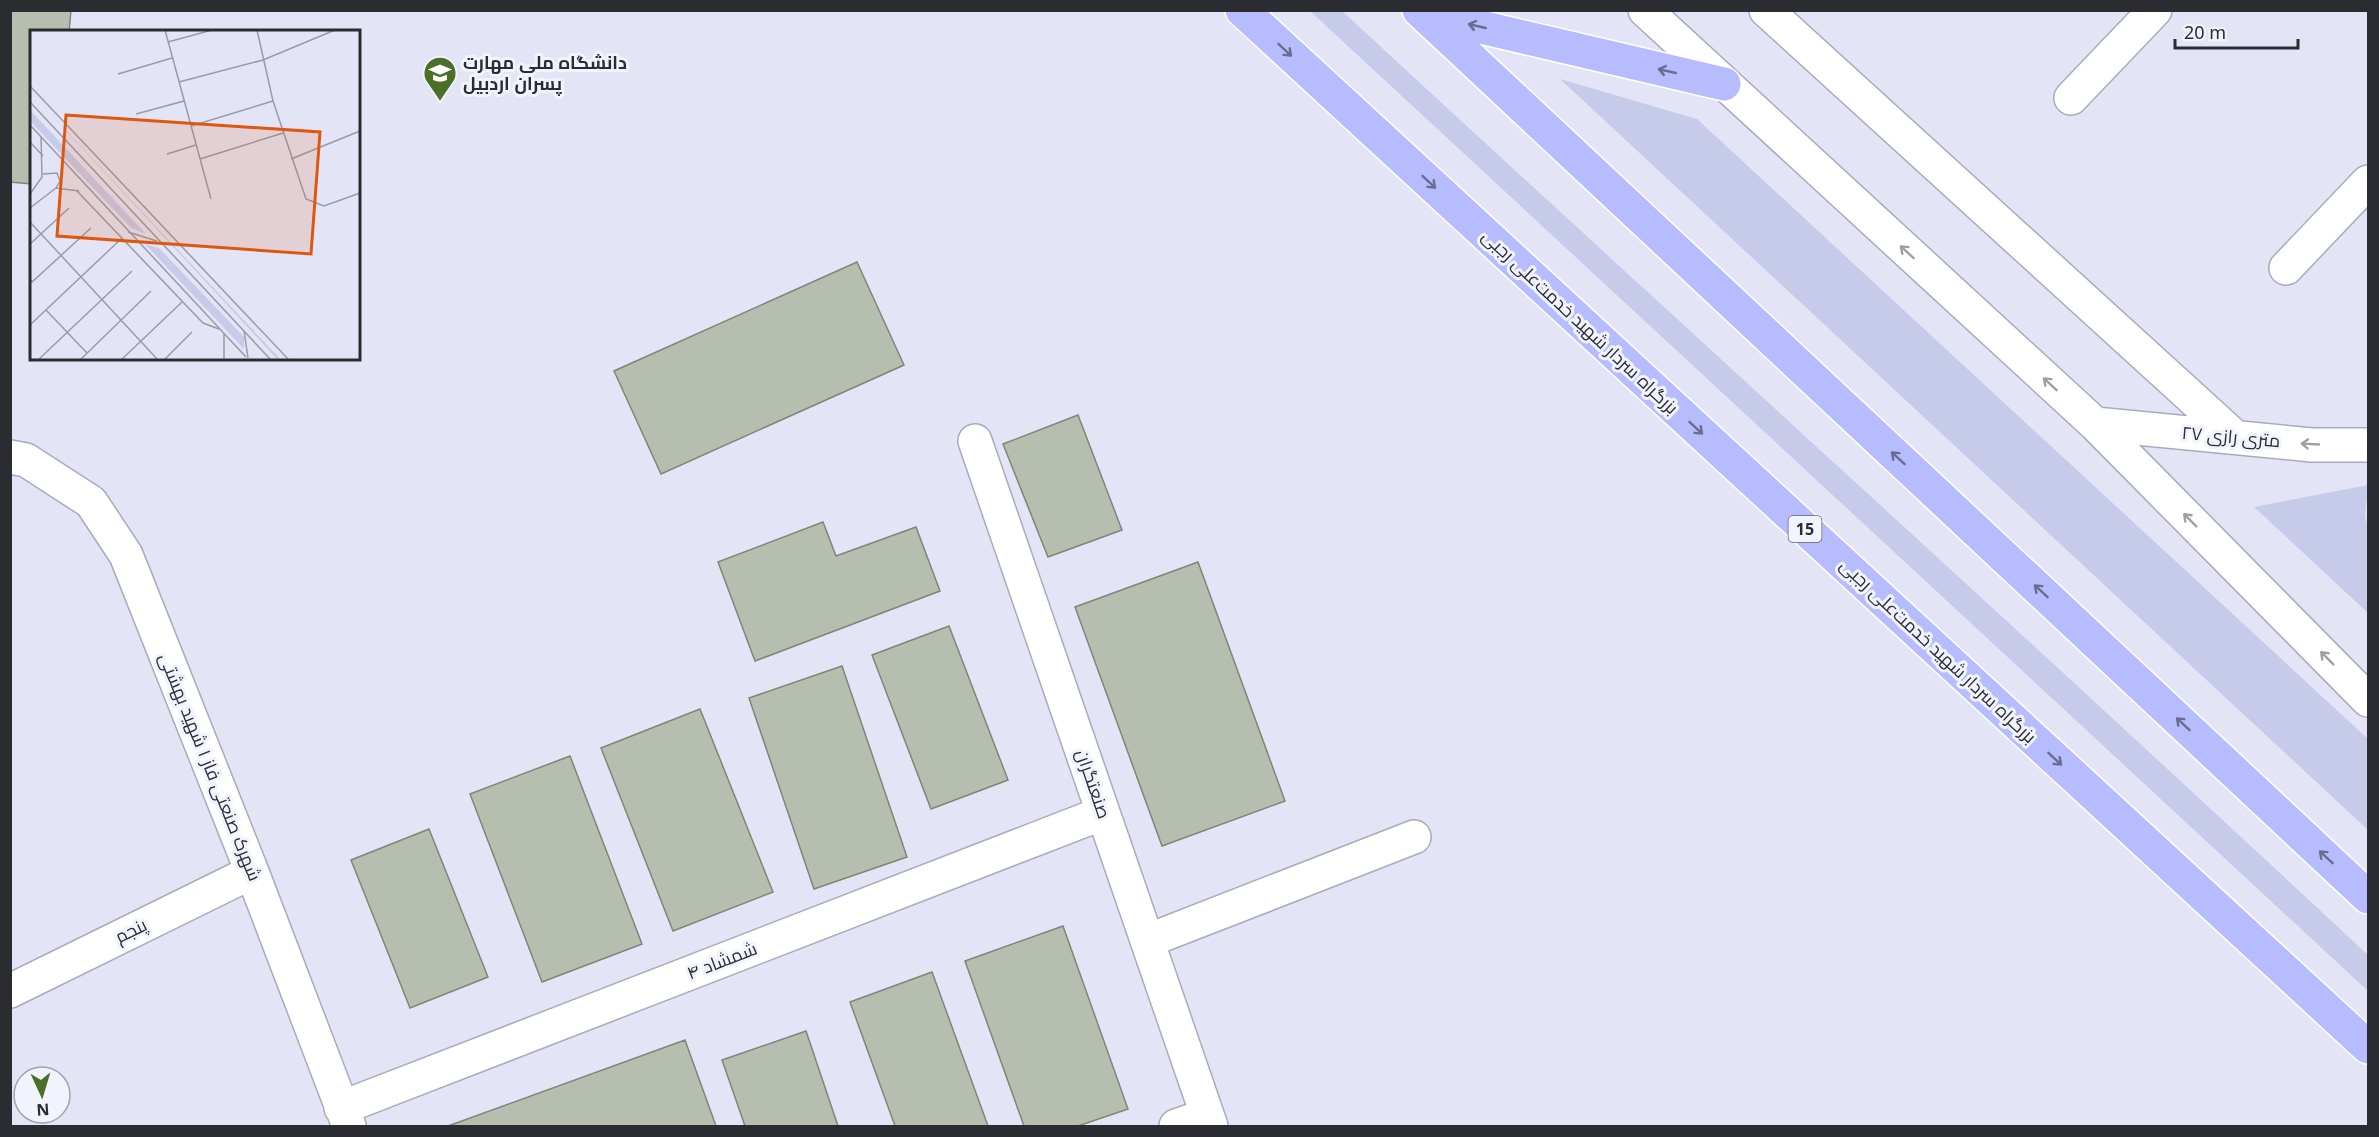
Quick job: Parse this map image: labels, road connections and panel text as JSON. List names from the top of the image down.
{
  "streets": {
    "highway": ["بزرگراه سردار شهید خدمت‌علی رجبی", "15"],
    "street": [
      "۲۷ متری رازی",
      "شهرک صنعتی فاز ۱ شهید بهشتی",
      "صنعتگران",
      "پنجم",
      "شمشاد ۴"
    ]
  },
  "crossings": [
    ["شهرک صنعتی فاز ۱ شهید بهشتی", "پنجم"],
    ["شهرک صنعتی فاز ۱ شهید بهشتی", "شمشاد ۴"],
    ["صنعتگران", "شمشاد ۴"]
  ],
  "one_way": ["۲۷ متری رازی"],
  "places": {
    "school or university": ["دانشگاه ملی مهارت پسران اردبیل"]
  },
  "scale_bar": "20 m",
  "north": "bottom"
}
